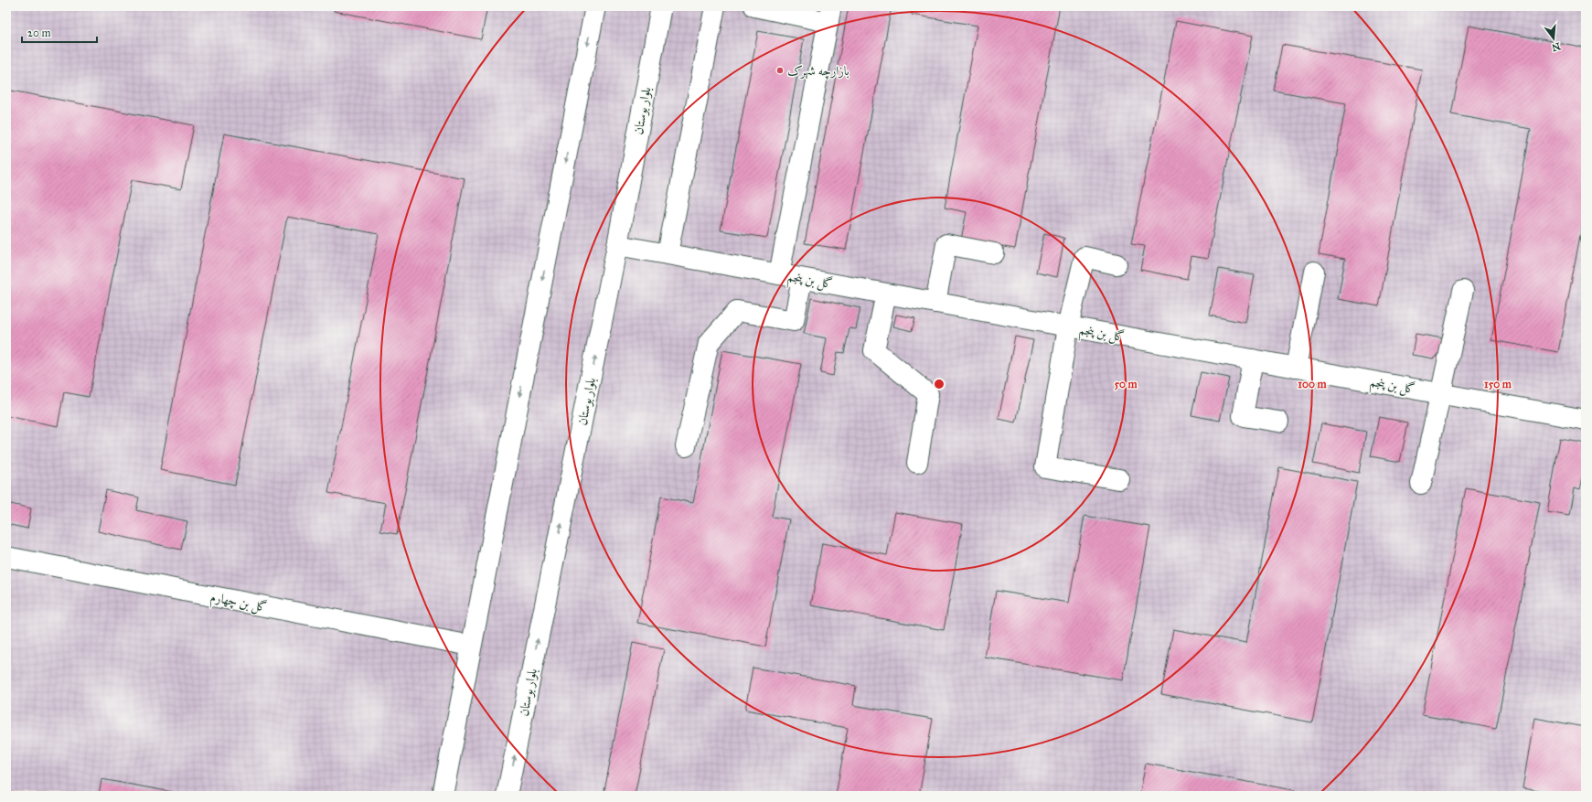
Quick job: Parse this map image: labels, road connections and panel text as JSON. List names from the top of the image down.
{
  "streets": {
    "street": ["بلوار بوستان", "گل بن پنجم", "گل بن چهارم"]
  },
  "crossings": [
    ["بلوار بوستان", "گل بن پنجم"]
  ],
  "places": ["بازارچه شهرک"],
  "scale_bar": "20 m",
  "north": "bottom",
  "rings": ["50 m", "100 m", "150 m"]
}
